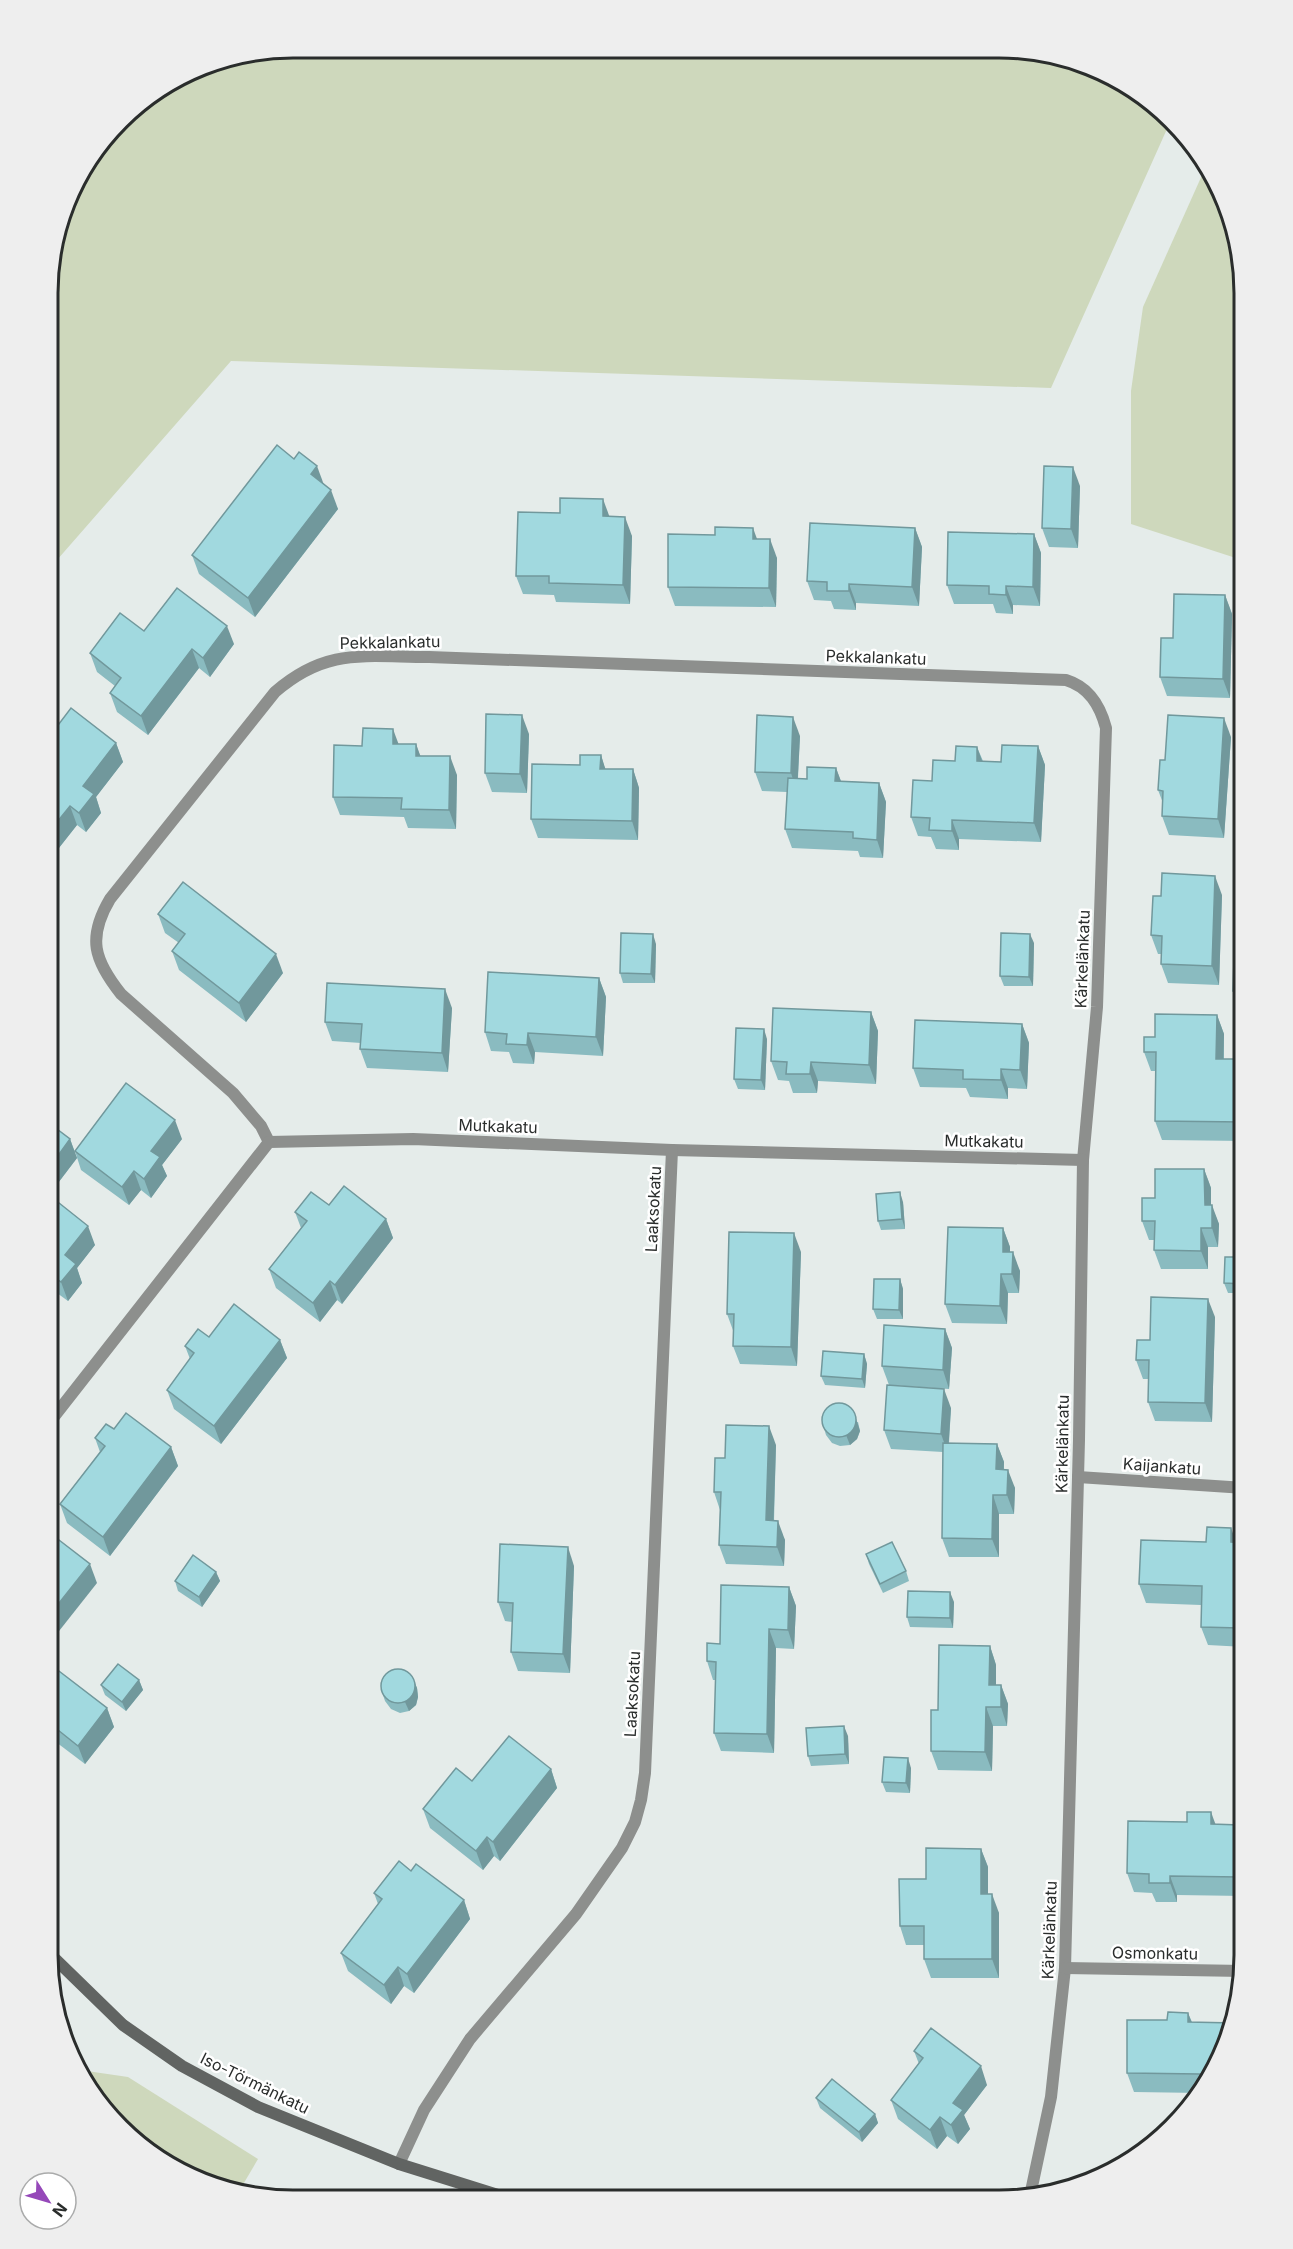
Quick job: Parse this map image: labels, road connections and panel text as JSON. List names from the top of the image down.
{
  "streets": {
    "street": [
      "Pekkalankatu",
      "Kärkelänkatu",
      "Mutkakatu",
      "Laaksokatu",
      "Kaijankatu",
      "Osmonkatu",
      "Iso-Törmänkatu"
    ]
  },
  "crossings": [
    ["Pekkalankatu", "Kärkelänkatu"],
    ["Pekkalankatu", "Mutkakatu"],
    ["Kärkelänkatu", "Mutkakatu"],
    ["Kärkelänkatu", "Kaijankatu"],
    ["Kärkelänkatu", "Osmonkatu"],
    ["Mutkakatu", "Laaksokatu"],
    ["Laaksokatu", "Iso-Törmänkatu"]
  ],
  "north": "bottom right"
}
